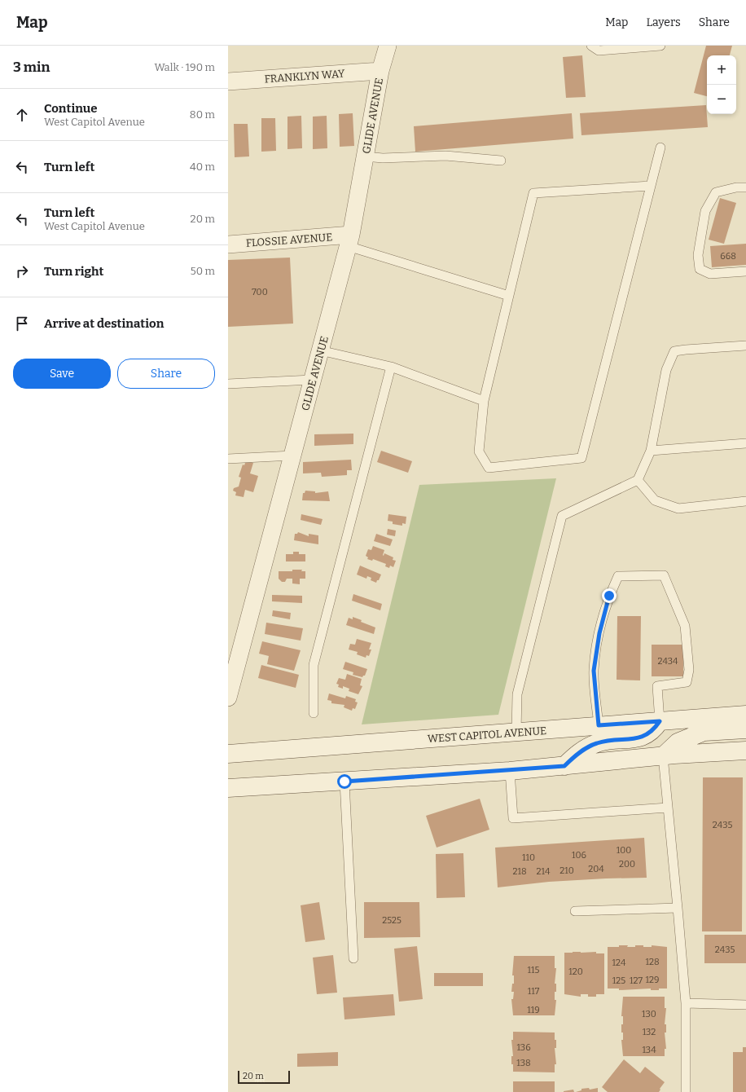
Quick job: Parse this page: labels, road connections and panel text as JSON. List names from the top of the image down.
{
  "streets": {
    "main road": ["WEST CAPITOL AVENUE"],
    "street": ["FRANKLYN WAY", "GLIDE AVENUE", "FLOSSIE AVENUE"]
  },
  "crossings": [
    ["FRANKLYN WAY", "GLIDE AVENUE"],
    ["GLIDE AVENUE", "FLOSSIE AVENUE"]
  ],
  "house_numbers": [
    "668",
    "700",
    "2434",
    "2435",
    "100",
    "106",
    "110",
    "200",
    "204",
    "210",
    "218",
    "214",
    "2525",
    "2435",
    "128",
    "124",
    "115",
    "120",
    "129",
    "125",
    "127",
    "117",
    "119",
    "130",
    "132",
    "136",
    "134",
    "138"
  ],
  "scale_bar": "20 m",
  "page": {
    "header": "Map",
    "nav": ["Map", "Layers", "Share"],
    "heading": ["3 min", "Walk · 190 m"],
    "map_buttons": ["+", "−"],
    "list": [
      ["Continue", "West Capitol Avenue", "80 m"],
      ["Turn left", "40 m"],
      ["Turn left", "West Capitol Avenue", "20 m"],
      ["Turn right", "50 m"],
      "Arrive at destination"
    ],
    "buttons": ["Save", "Share"],
    "scale": "20 m"
  }
}
